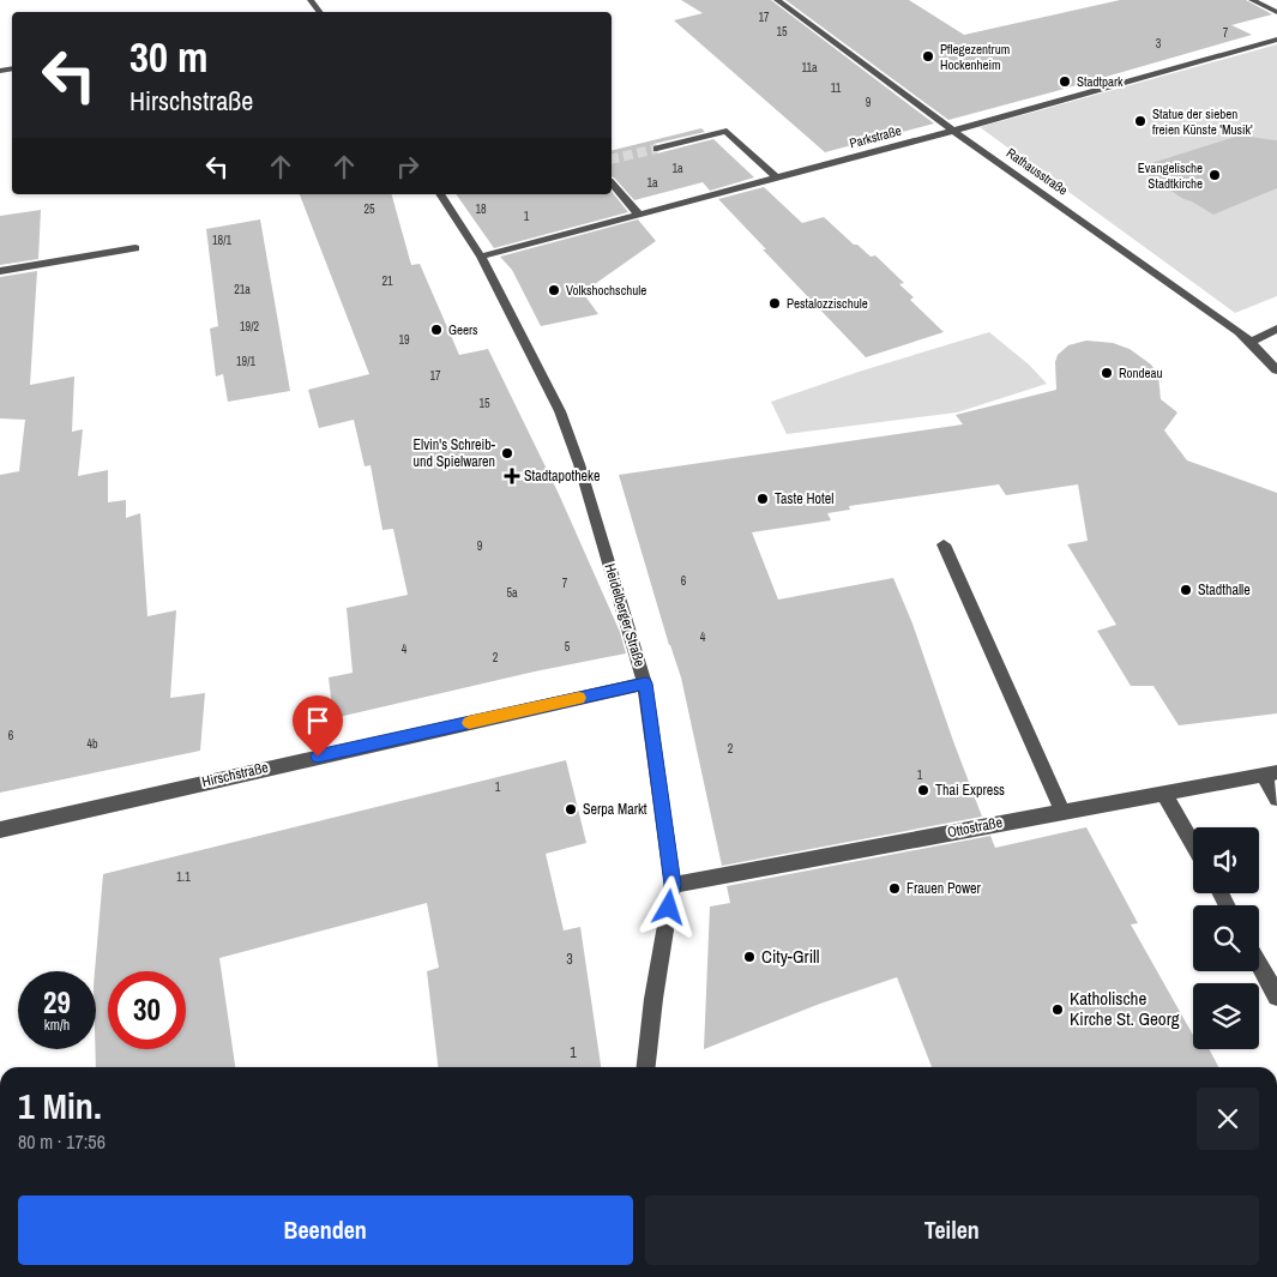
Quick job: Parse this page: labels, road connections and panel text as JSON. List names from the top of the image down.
{
  "streets": {
    "street": [
      "Parkstraße",
      "Rathausstraße",
      "Heidelberger Straße",
      "Hirschstraße",
      "Ottostraße"
    ]
  },
  "crossings": [
    ["Parkstraße", "Rathausstraße"],
    ["Parkstraße", "Heidelberger Straße"],
    ["Heidelberger Straße", "Hirschstraße"],
    ["Heidelberger Straße", "Ottostraße"]
  ],
  "places": {
    "other": [
      "Pflegezentrum Hockenheim",
      "Stadtpark",
      "Statue der sieben freien Künste 'Musik'",
      "Evangelische Stadtkirche",
      "Volkshochschule",
      "Pestalozzischule",
      "Geers",
      "Rondeau",
      "Elvin's Schreib- und Spielwaren",
      "Taste Hotel",
      "Stadthalle",
      "Thai Express",
      "Serpa Markt",
      "Frauen Power",
      "City-Grill",
      "Katholische Kirche St. Georg"
    ],
    "health": ["Stadtapotheke"]
  },
  "house_numbers": [
    "17",
    "15",
    "7",
    "3",
    "11a",
    "11",
    "9",
    "1a",
    "1a",
    "25",
    "18",
    "1",
    "18/1",
    "21",
    "21a",
    "19/2",
    "19",
    "19/1",
    "17",
    "15",
    "9",
    "6",
    "7",
    "5a",
    "4",
    "5",
    "4",
    "2",
    "6",
    "4b",
    "2",
    "1",
    "1",
    "1.1",
    "3",
    "1"
  ],
  "page": {
    "turn": ["30 m", "Hirschstraße"],
    "speed": "29 km/h",
    "limit": "30",
    "heading": ["1 Min.", "80 m · 17:56"],
    "buttons": ["Beenden", "Teilen"]
  }
}
